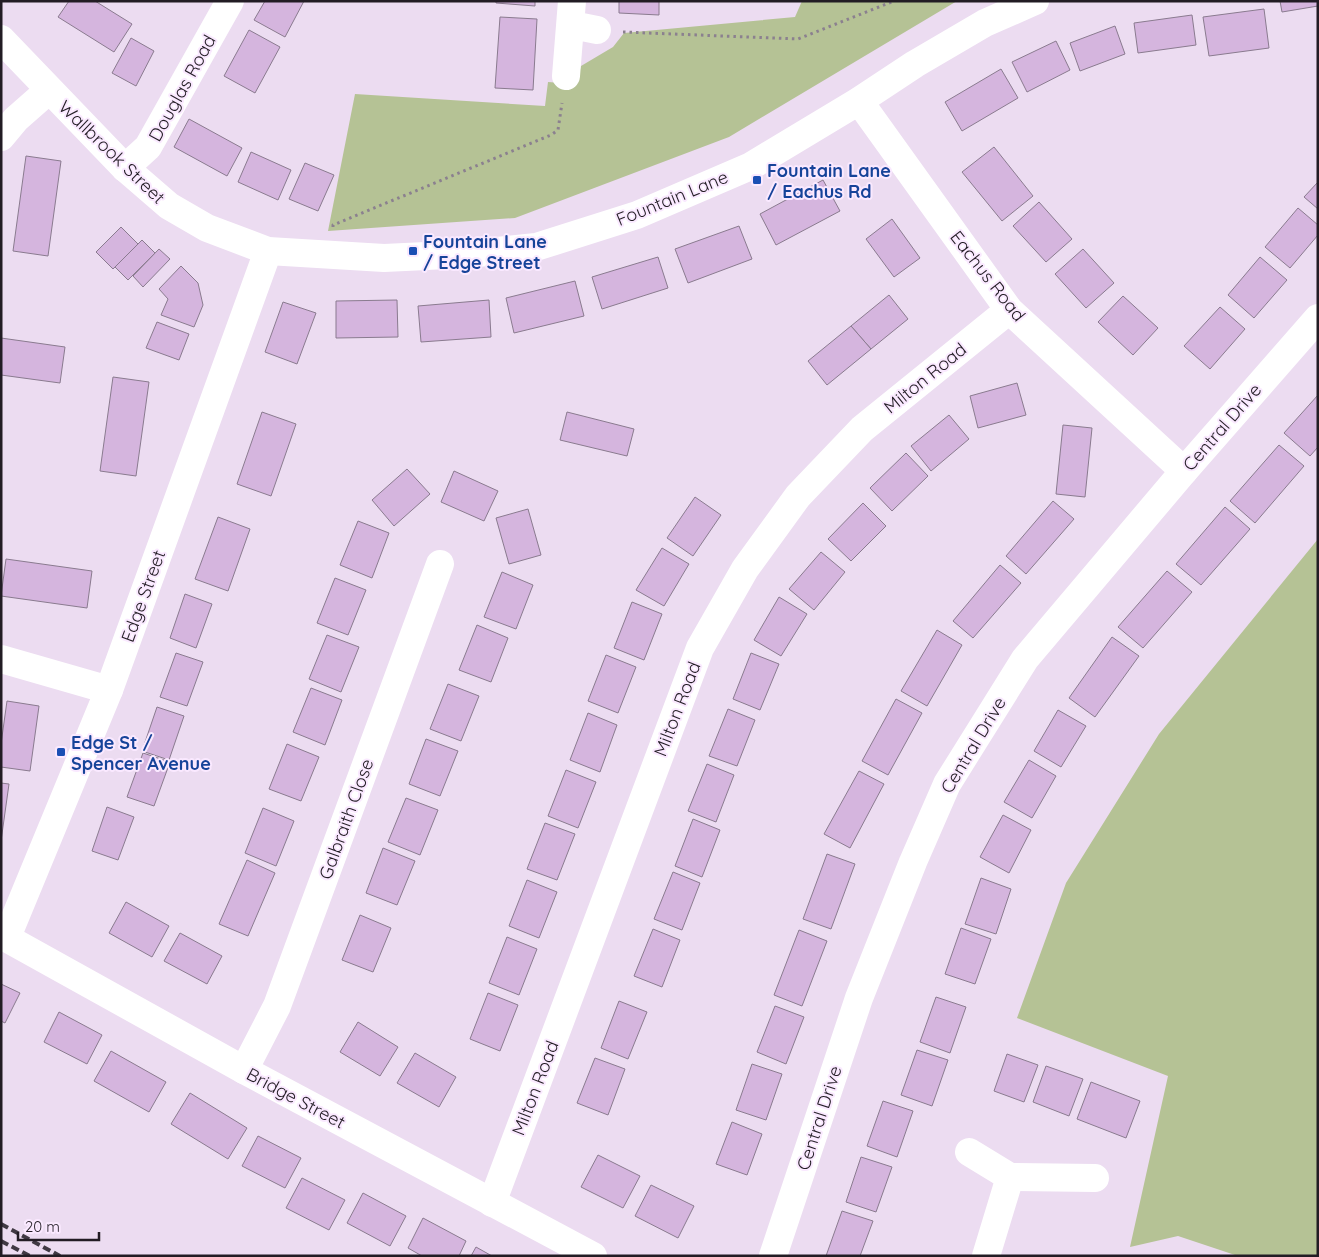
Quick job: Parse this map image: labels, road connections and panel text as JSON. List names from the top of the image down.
{
  "streets": {
    "street": [
      "Douglas Road",
      "Wallbrook Street",
      "Fountain Lane",
      "Eachus Road",
      "Milton Road",
      "Central Drive",
      "Edge Street",
      "Galbraith Close",
      "Bridge Street"
    ]
  },
  "crossings": [
    ["Douglas Road", "Wallbrook Street"],
    ["Wallbrook Street", "Fountain Lane"],
    ["Wallbrook Street", "Edge Street"],
    ["Fountain Lane", "Eachus Road"],
    ["Fountain Lane", "Edge Street"],
    ["Eachus Road", "Milton Road"],
    ["Eachus Road", "Central Drive"],
    ["Milton Road", "Bridge Street"],
    ["Edge Street", "Bridge Street"],
    ["Galbraith Close", "Bridge Street"]
  ],
  "places": {
    "transit": ["Fountain Lane / Eachus Rd", "Fountain Lane / Edge Street", "Edge St / Spencer Avenue"]
  },
  "scale_bar": "20 m"
}
